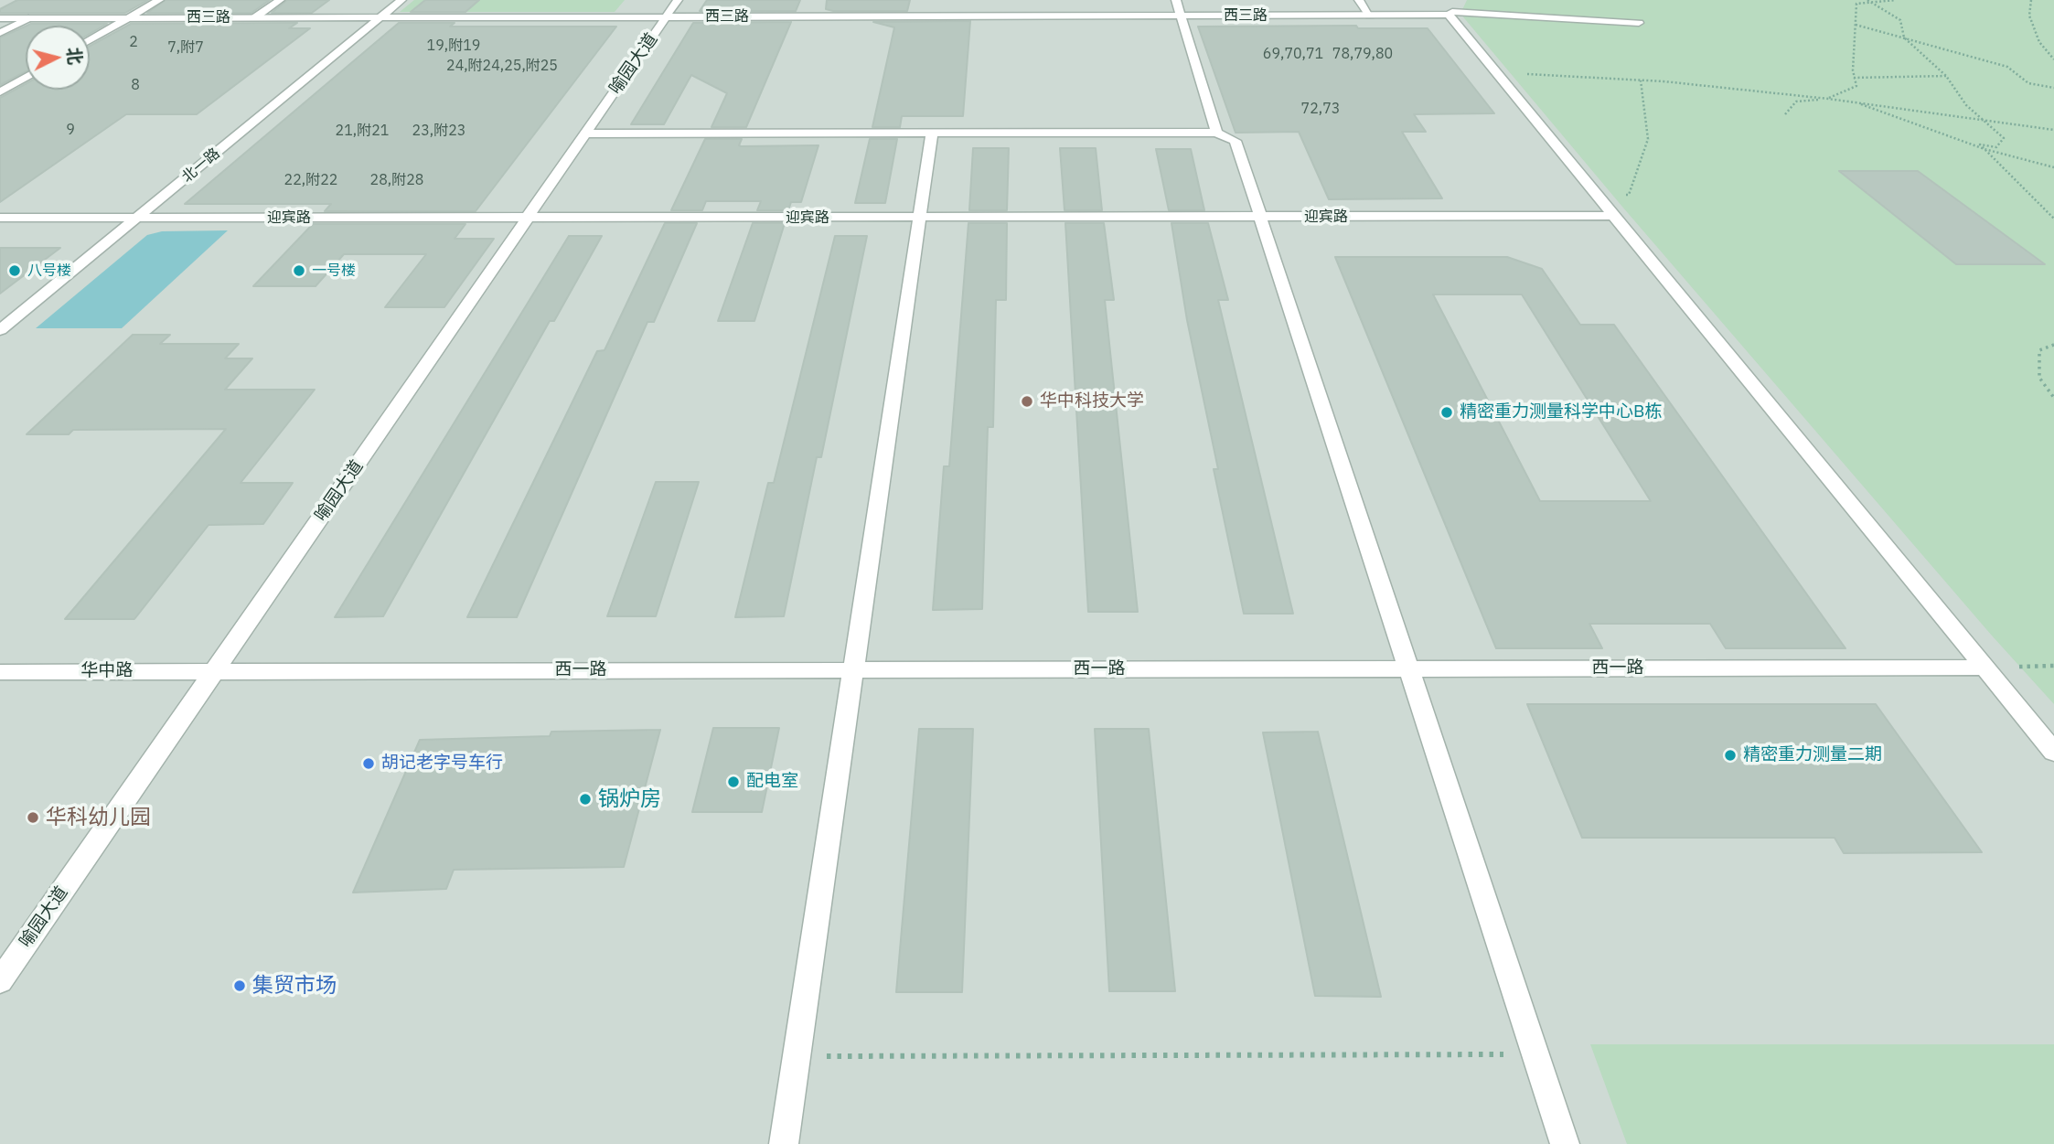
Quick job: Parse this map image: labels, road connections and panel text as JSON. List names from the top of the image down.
{
  "streets": {
    "street": [
      "西三路",
      "喻园大道",
      "北一路",
      "迎宾路",
      "西一路",
      "华中路"
    ]
  },
  "crossings": [
    ["西三路", "喻园大道"],
    ["西三路", "北一路"],
    ["喻园大道", "迎宾路"],
    ["喻园大道", "西一路"],
    ["喻园大道", "华中路"],
    ["北一路", "迎宾路"],
    ["西一路", "华中路"]
  ],
  "places": [
    "八号楼",
    "一号楼",
    "华中科技大学",
    "精密重力测量科学中心B栋",
    "精密重力测量二期",
    "胡记老字号车行",
    "配电室",
    "锅炉房",
    "华科幼儿园",
    "集贸市场"
  ],
  "house_numbers": [
    "2",
    "19,附19",
    "7,附7",
    "69,70,71",
    "78,79,80",
    "24,附24,25,附25",
    "8",
    "72,73",
    "9",
    "21,附21",
    "23,附23",
    "22,附22",
    "28,附28"
  ],
  "north": "right"
}
